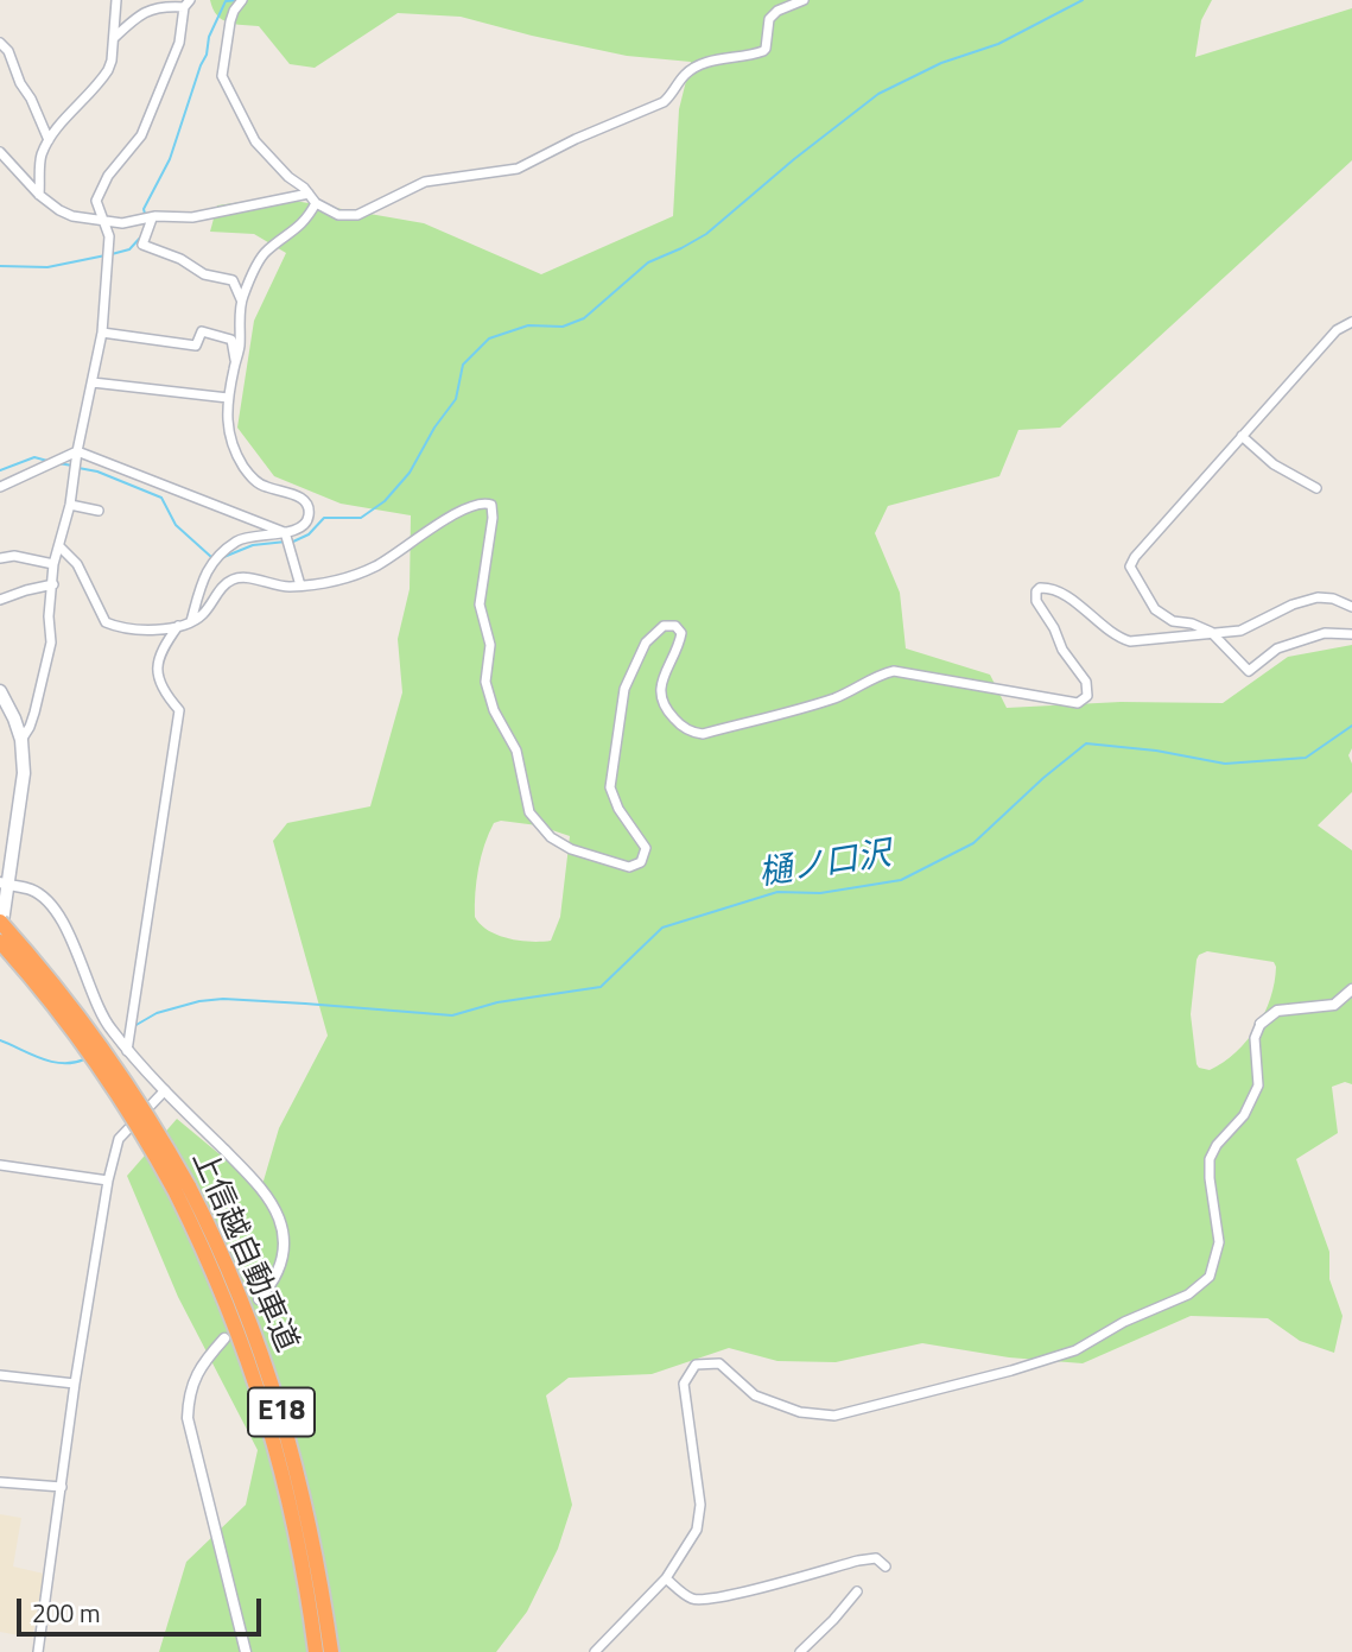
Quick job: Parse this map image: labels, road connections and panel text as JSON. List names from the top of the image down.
{
  "streets": {
    "highway": ["上信越自動車道", "E18"]
  },
  "water": ["樋ノ口沢"],
  "scale_bar": "200 m"
}
